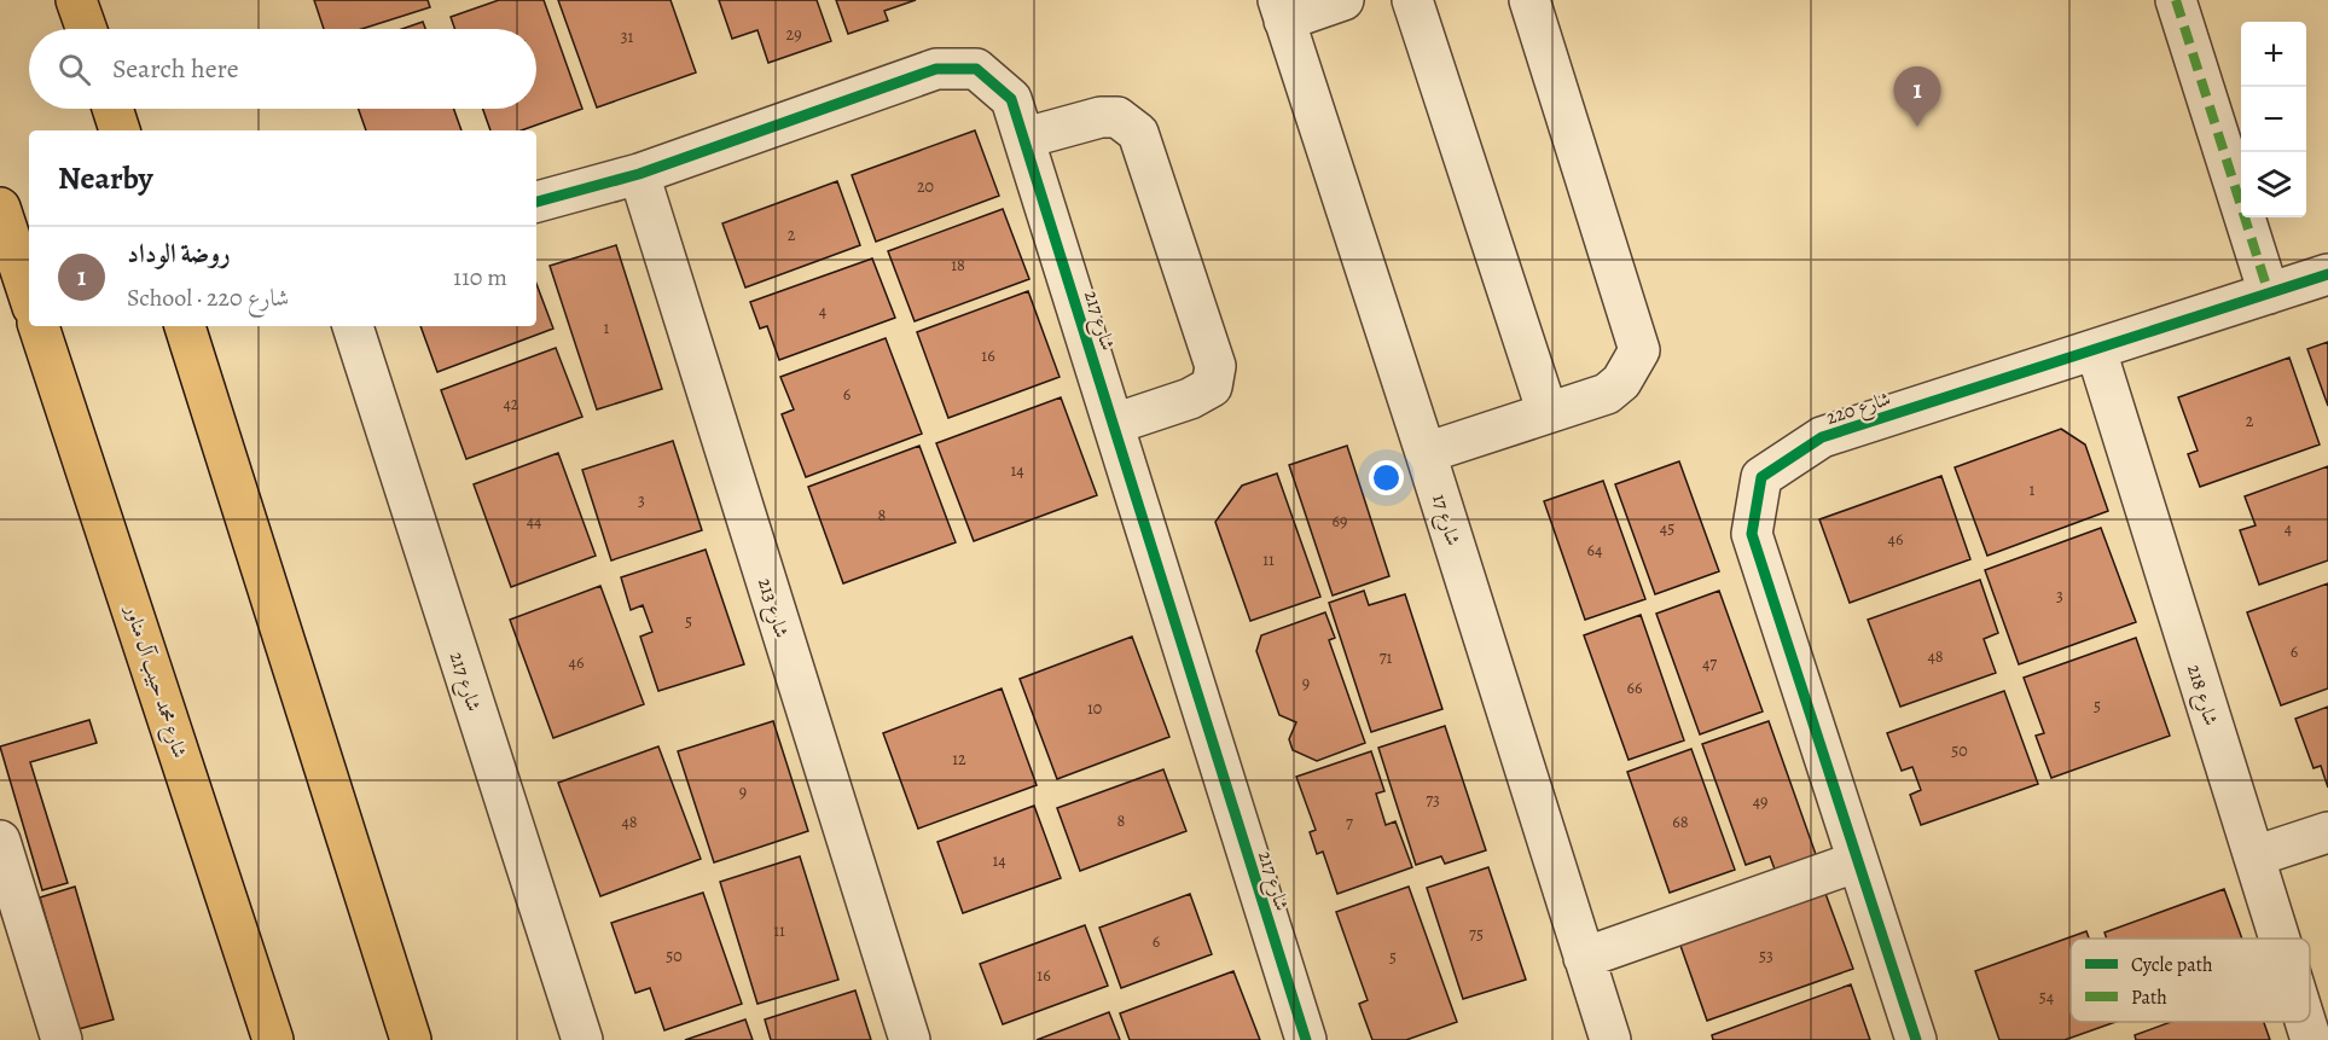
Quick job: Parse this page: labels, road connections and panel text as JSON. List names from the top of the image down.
{
  "streets": {
    "main road": ["شارع محمد حبيب آل مناور"],
    "street": [
      "شارع 217",
      "شارع 220",
      "شارع 17",
      "شارع 213",
      "شارع 218"
    ]
  },
  "crossings": [
    ["شارع 217", "شارع 213"],
    ["شارع 220", "شارع 218"]
  ],
  "house_numbers": [
    "29",
    "31",
    "20",
    "2",
    "18",
    "4",
    "1",
    "16",
    "6",
    "42",
    "2",
    "14",
    "1",
    "3",
    "8",
    "44",
    "69",
    "45",
    "4",
    "46",
    "64",
    "11",
    "3",
    "5",
    "6",
    "48",
    "71",
    "46",
    "47",
    "9",
    "66",
    "5",
    "10",
    "50",
    "12",
    "9",
    "73",
    "49",
    "8",
    "48",
    "68",
    "7",
    "14",
    "11",
    "75",
    "6",
    "50",
    "53",
    "5",
    "16",
    "54"
  ],
  "legend": ["Cycle path", "Path"],
  "page": {
    "map_buttons": ["+", "−"],
    "search": "Search here",
    "pins": "1",
    "heading": "Nearby",
    "list": [
      {
        "mark": "1",
        "name": "روضة الوداد",
        "note": "School · شارع 220",
        "value": "110 m"
      }
    ]
  }
}
